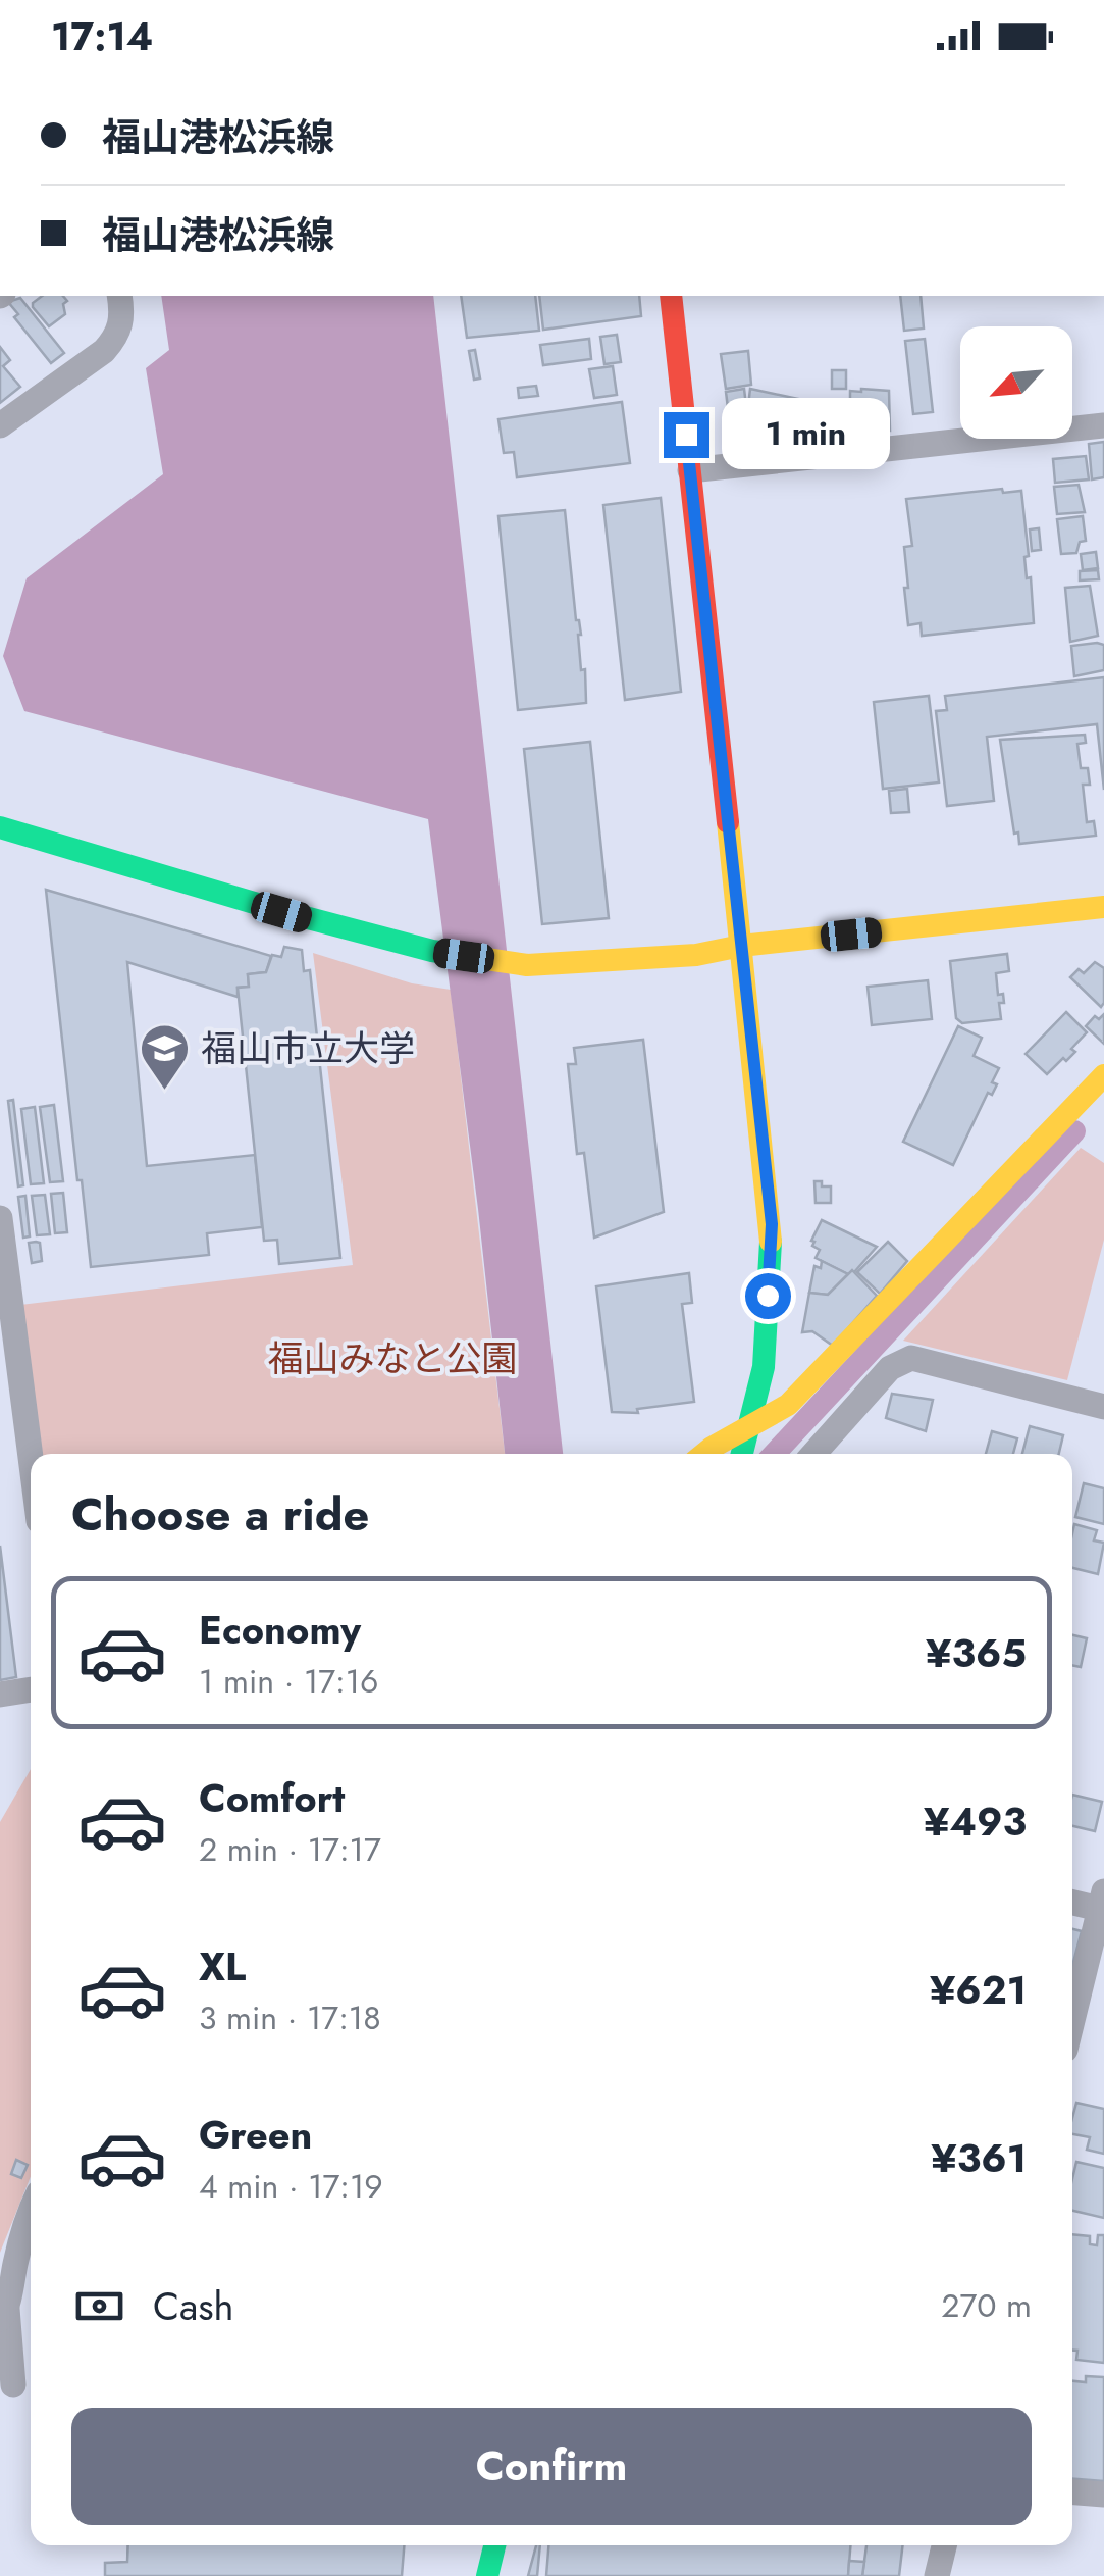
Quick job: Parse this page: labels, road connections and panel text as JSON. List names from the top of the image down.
{
  "parks": ["福山みなと公園"],
  "places": {
    "school or university": ["福山市立大学"]
  },
  "north": "bottom left",
  "page": {
    "status": "17:14",
    "banner": ["福山港松浜線", "福山港松浜線"],
    "bubble": "1 min",
    "heading": "Choose a ride",
    "list": [
      {
        "name": "Economy",
        "note": "1 min · 17:16",
        "value": "¥365"
      },
      {
        "name": "Comfort",
        "note": "2 min · 17:17",
        "value": "¥493"
      },
      {
        "name": "XL",
        "note": "3 min · 17:18",
        "value": "¥621"
      },
      {
        "name": "Green",
        "note": "4 min · 17:19",
        "value": "¥361"
      }
    ],
    "pay": ["Cash", "270 m"],
    "buttons": "Confirm"
  }
}
